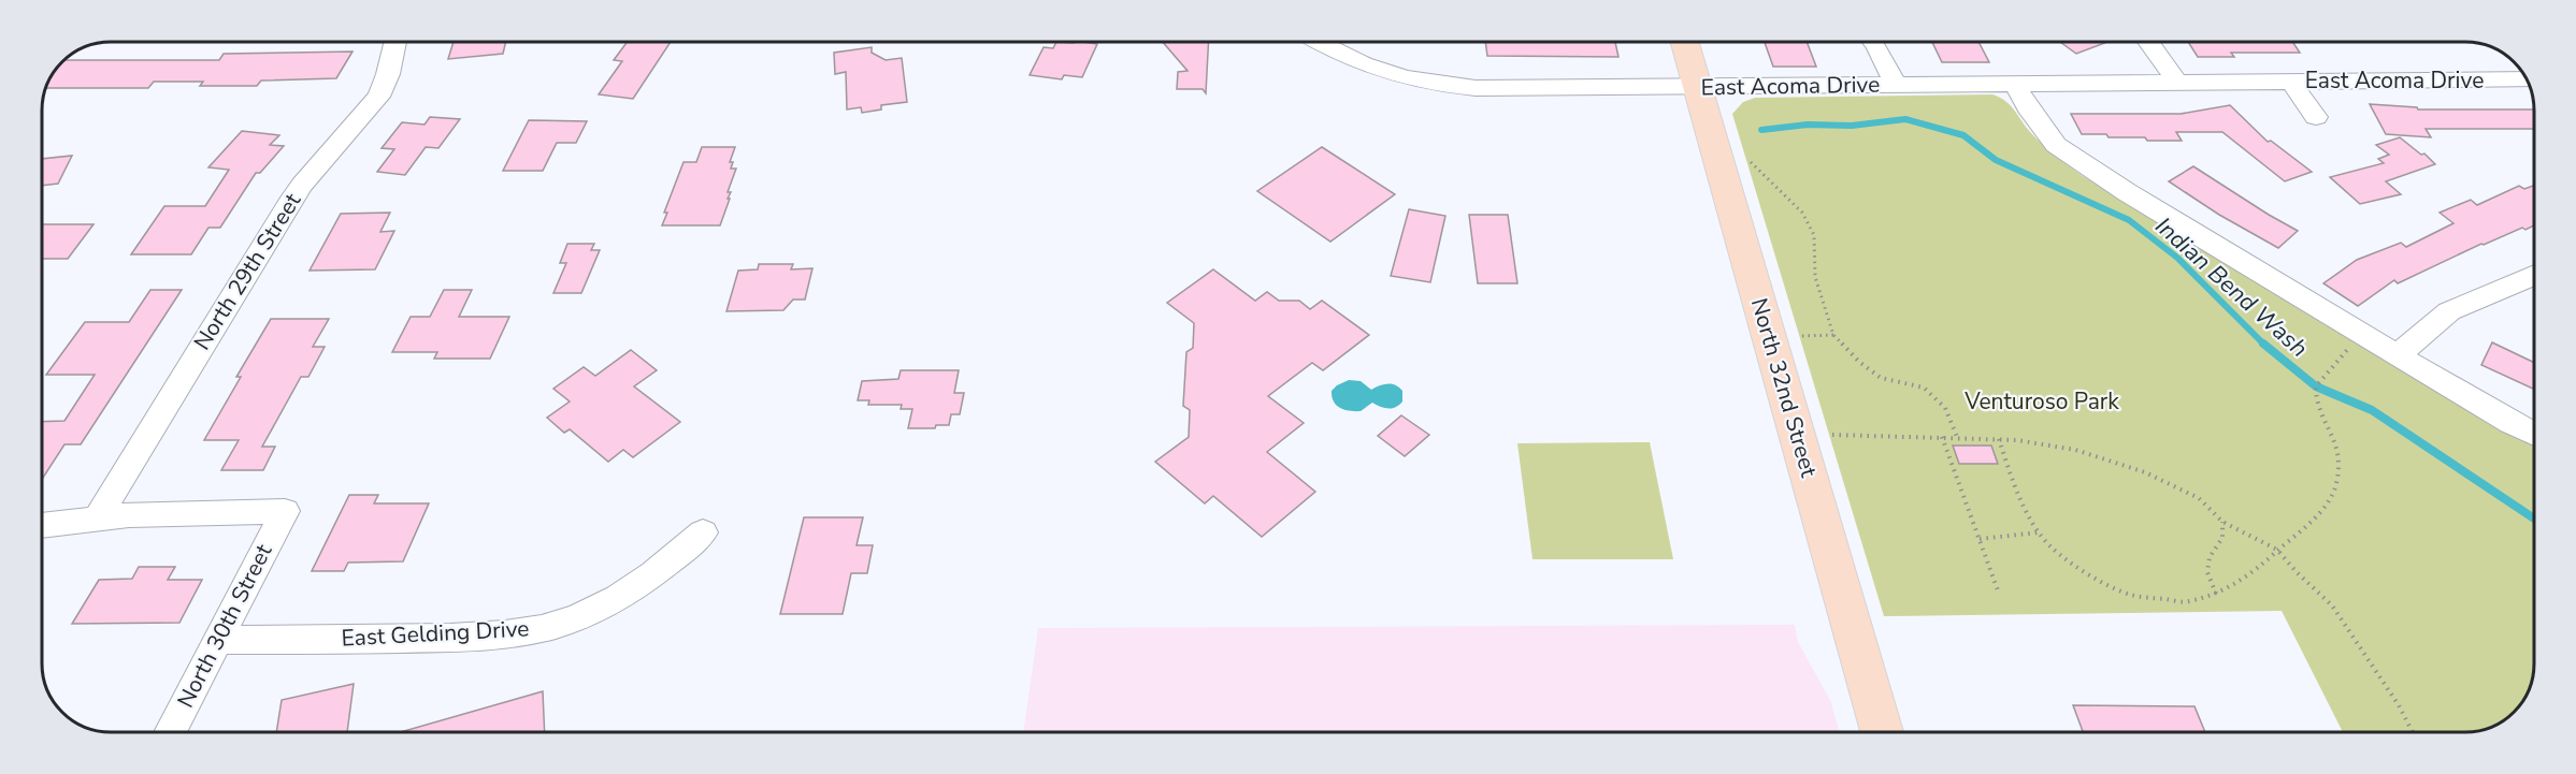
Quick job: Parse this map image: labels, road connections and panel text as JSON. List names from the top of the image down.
{
  "streets": {
    "main road": ["North 32nd Street"],
    "street": [
      "East Acoma Drive",
      "North 29th Street",
      "North 30th Street",
      "East Gelding Drive"
    ]
  },
  "crossings": [
    ["East Acoma Drive", "North 32nd Street"],
    ["North 29th Street", "North 30th Street"],
    ["North 30th Street", "East Gelding Drive"]
  ],
  "water": ["Indian Bend Wash"],
  "parks": ["Venturoso Park"]
}
